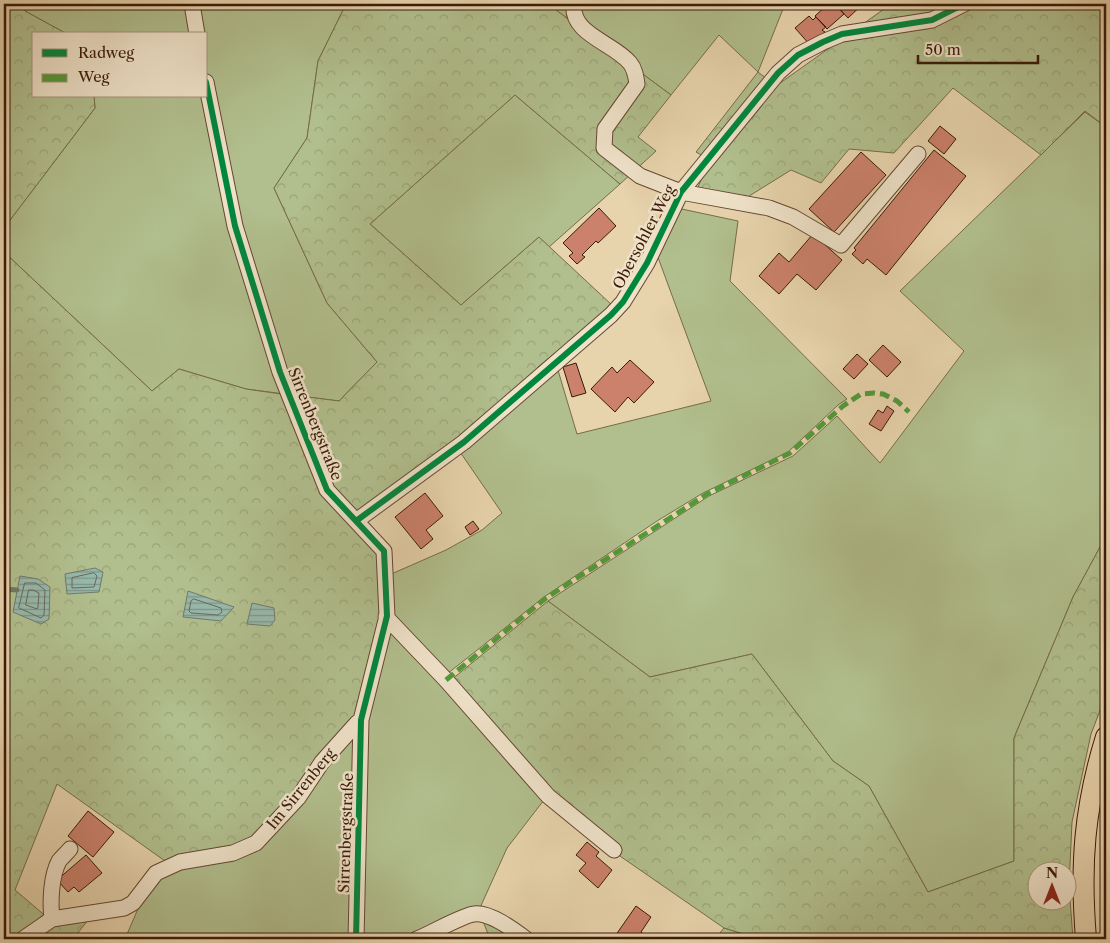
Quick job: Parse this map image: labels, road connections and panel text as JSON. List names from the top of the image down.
{
  "streets": {
    "street": ["Obersohler Weg", "Sirrenbergstraße", "Im Sirrenberg"]
  },
  "crossings": [
    ["Obersohler Weg", "Sirrenbergstraße"],
    ["Sirrenbergstraße", "Im Sirrenberg"]
  ],
  "legend": ["Radweg", "Weg"],
  "scale_bar": "50 m",
  "north": "top"
}
